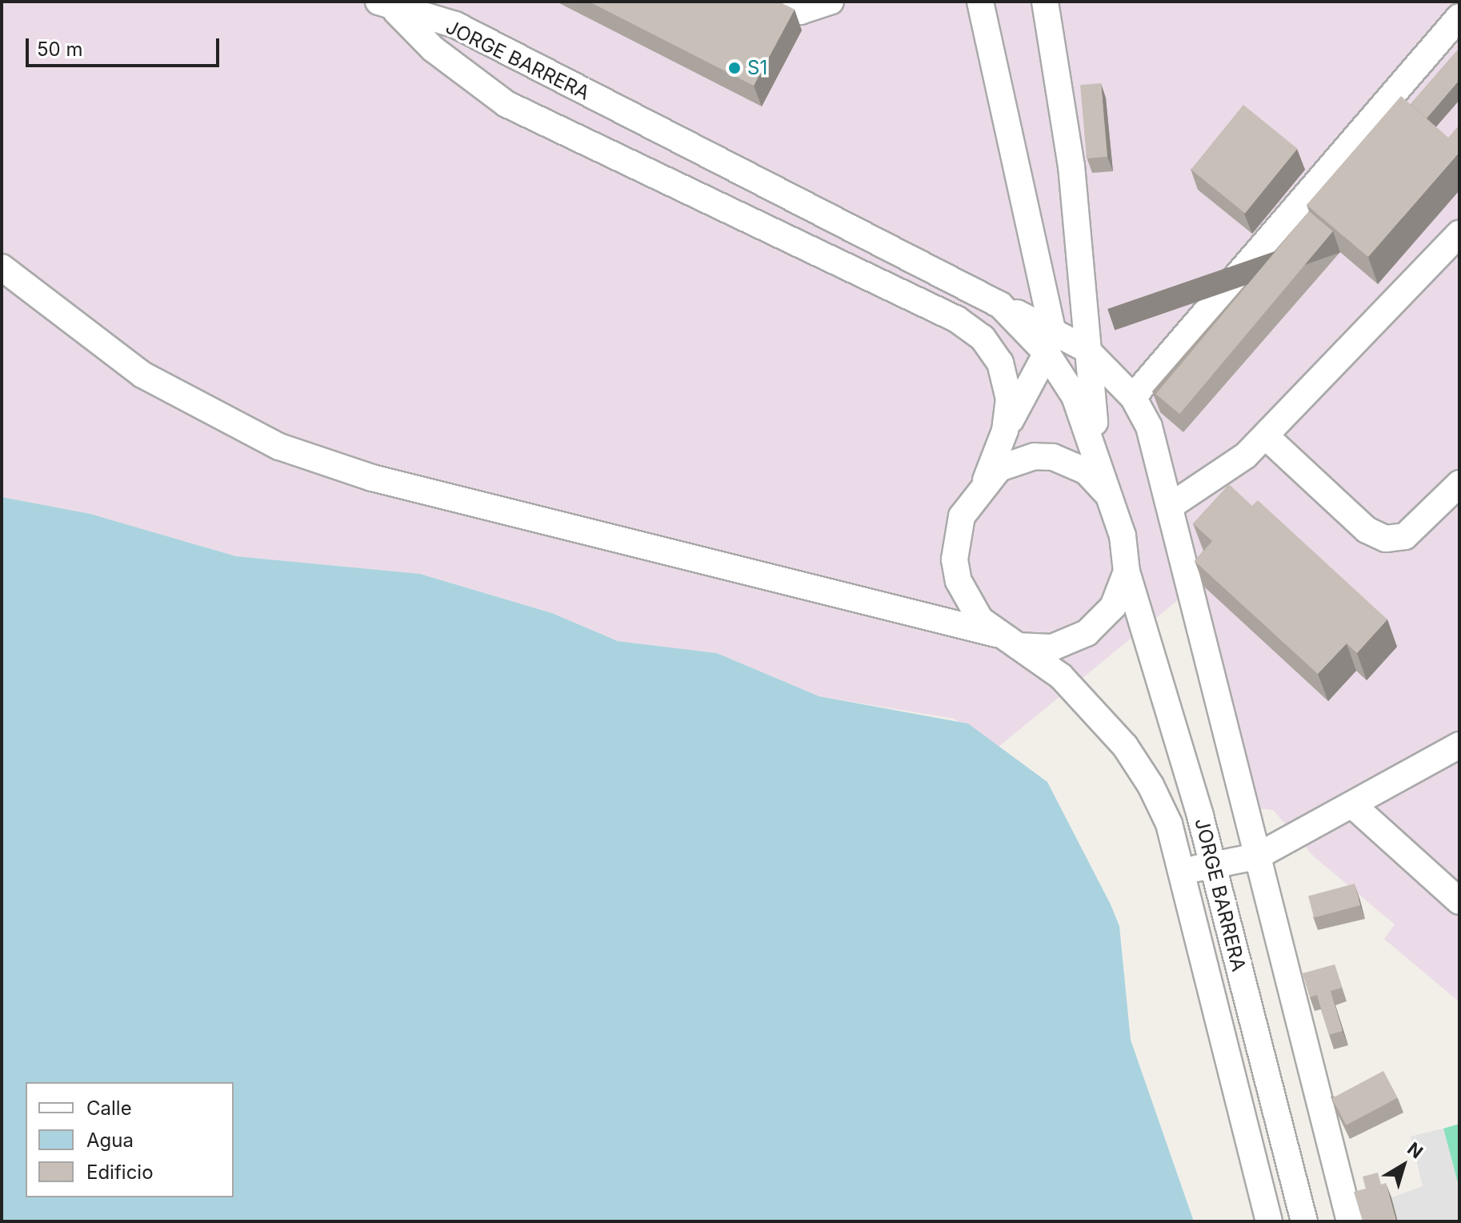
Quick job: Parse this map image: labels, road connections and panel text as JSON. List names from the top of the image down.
{
  "streets": {
    "street": ["JORGE BARRERA"]
  },
  "places": ["S1"],
  "legend": ["Calle", "Agua", "Edificio"],
  "scale_bar": "50 m",
  "north": "top right"
}
